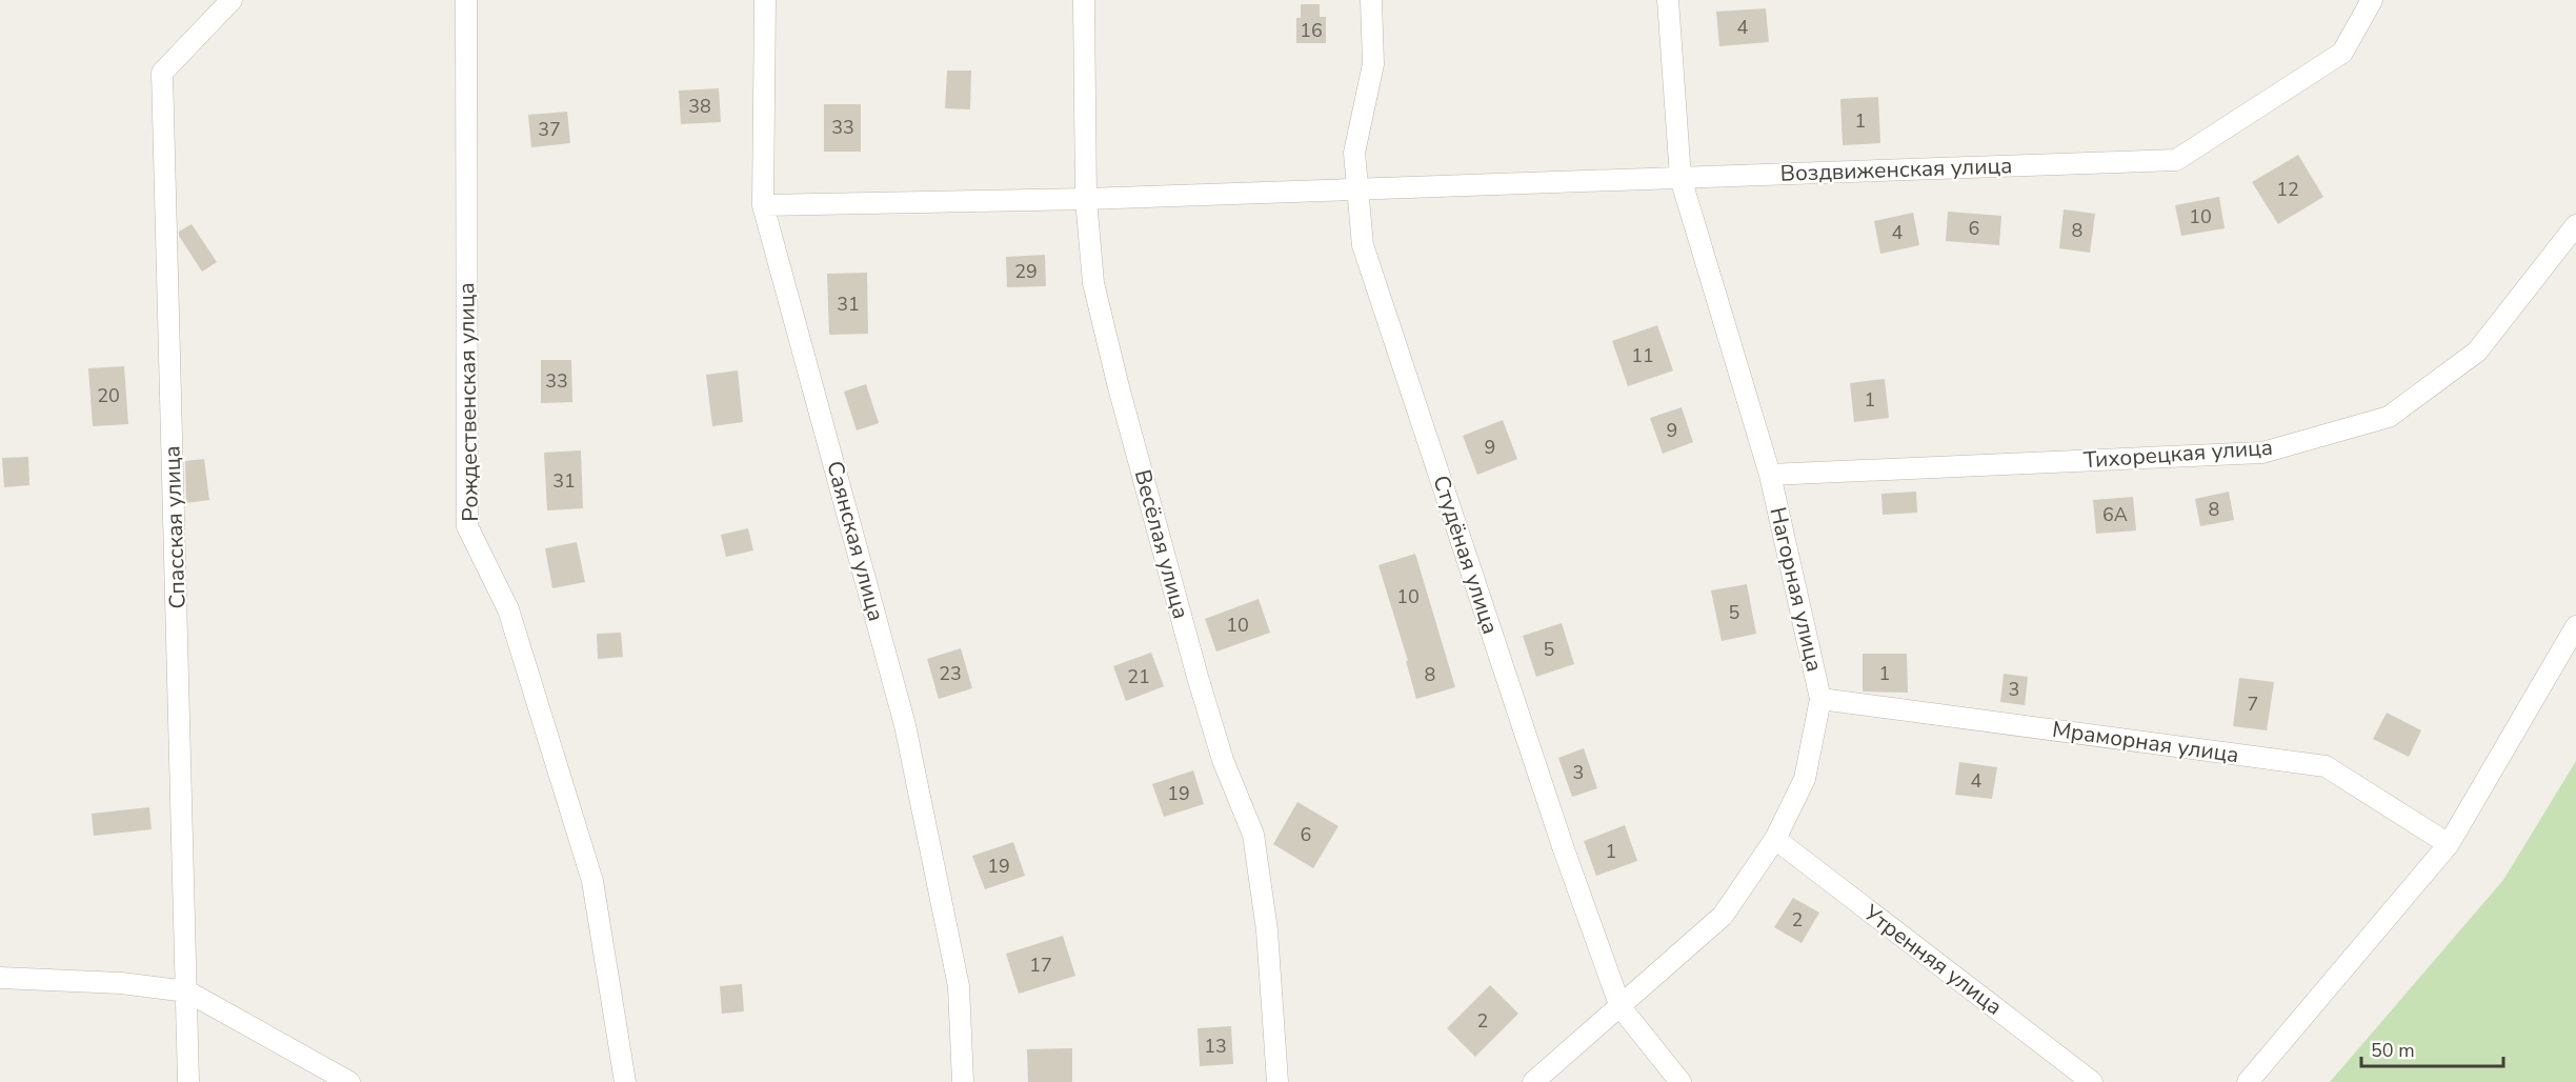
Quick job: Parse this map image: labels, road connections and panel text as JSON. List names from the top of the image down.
{
  "streets": {
    "street": [
      "Воздвиженская улица",
      "Рождественская улица",
      "Тихорецкая улица",
      "Спасская улица",
      "Саянская улица",
      "Весёлая улица",
      "Студёная улица",
      "Нагорная улица",
      "Мраморная улица",
      "Утренняя улица"
    ]
  },
  "crossings": [
    ["Воздвиженская улица", "Саянская улица"],
    ["Воздвиженская улица", "Весёлая улица"],
    ["Воздвиженская улица", "Студёная улица"],
    ["Воздвиженская улица", "Нагорная улица"],
    ["Тихорецкая улица", "Нагорная улица"],
    ["Студёная улица", "Нагорная улица"],
    ["Нагорная улица", "Мраморная улица"],
    ["Нагорная улица", "Утренняя улица"]
  ],
  "house_numbers": [
    "4",
    "16",
    "38",
    "1",
    "33",
    "37",
    "12",
    "10",
    "6",
    "8",
    "4",
    "29",
    "31",
    "11",
    "33",
    "20",
    "1",
    "9",
    "9",
    "31",
    "8",
    "6А",
    "10",
    "5",
    "10",
    "5",
    "23",
    "1",
    "8",
    "21",
    "3",
    "7",
    "3",
    "4",
    "19",
    "6",
    "1",
    "19",
    "2",
    "17",
    "2",
    "13"
  ],
  "scale_bar": "50 m"
}
